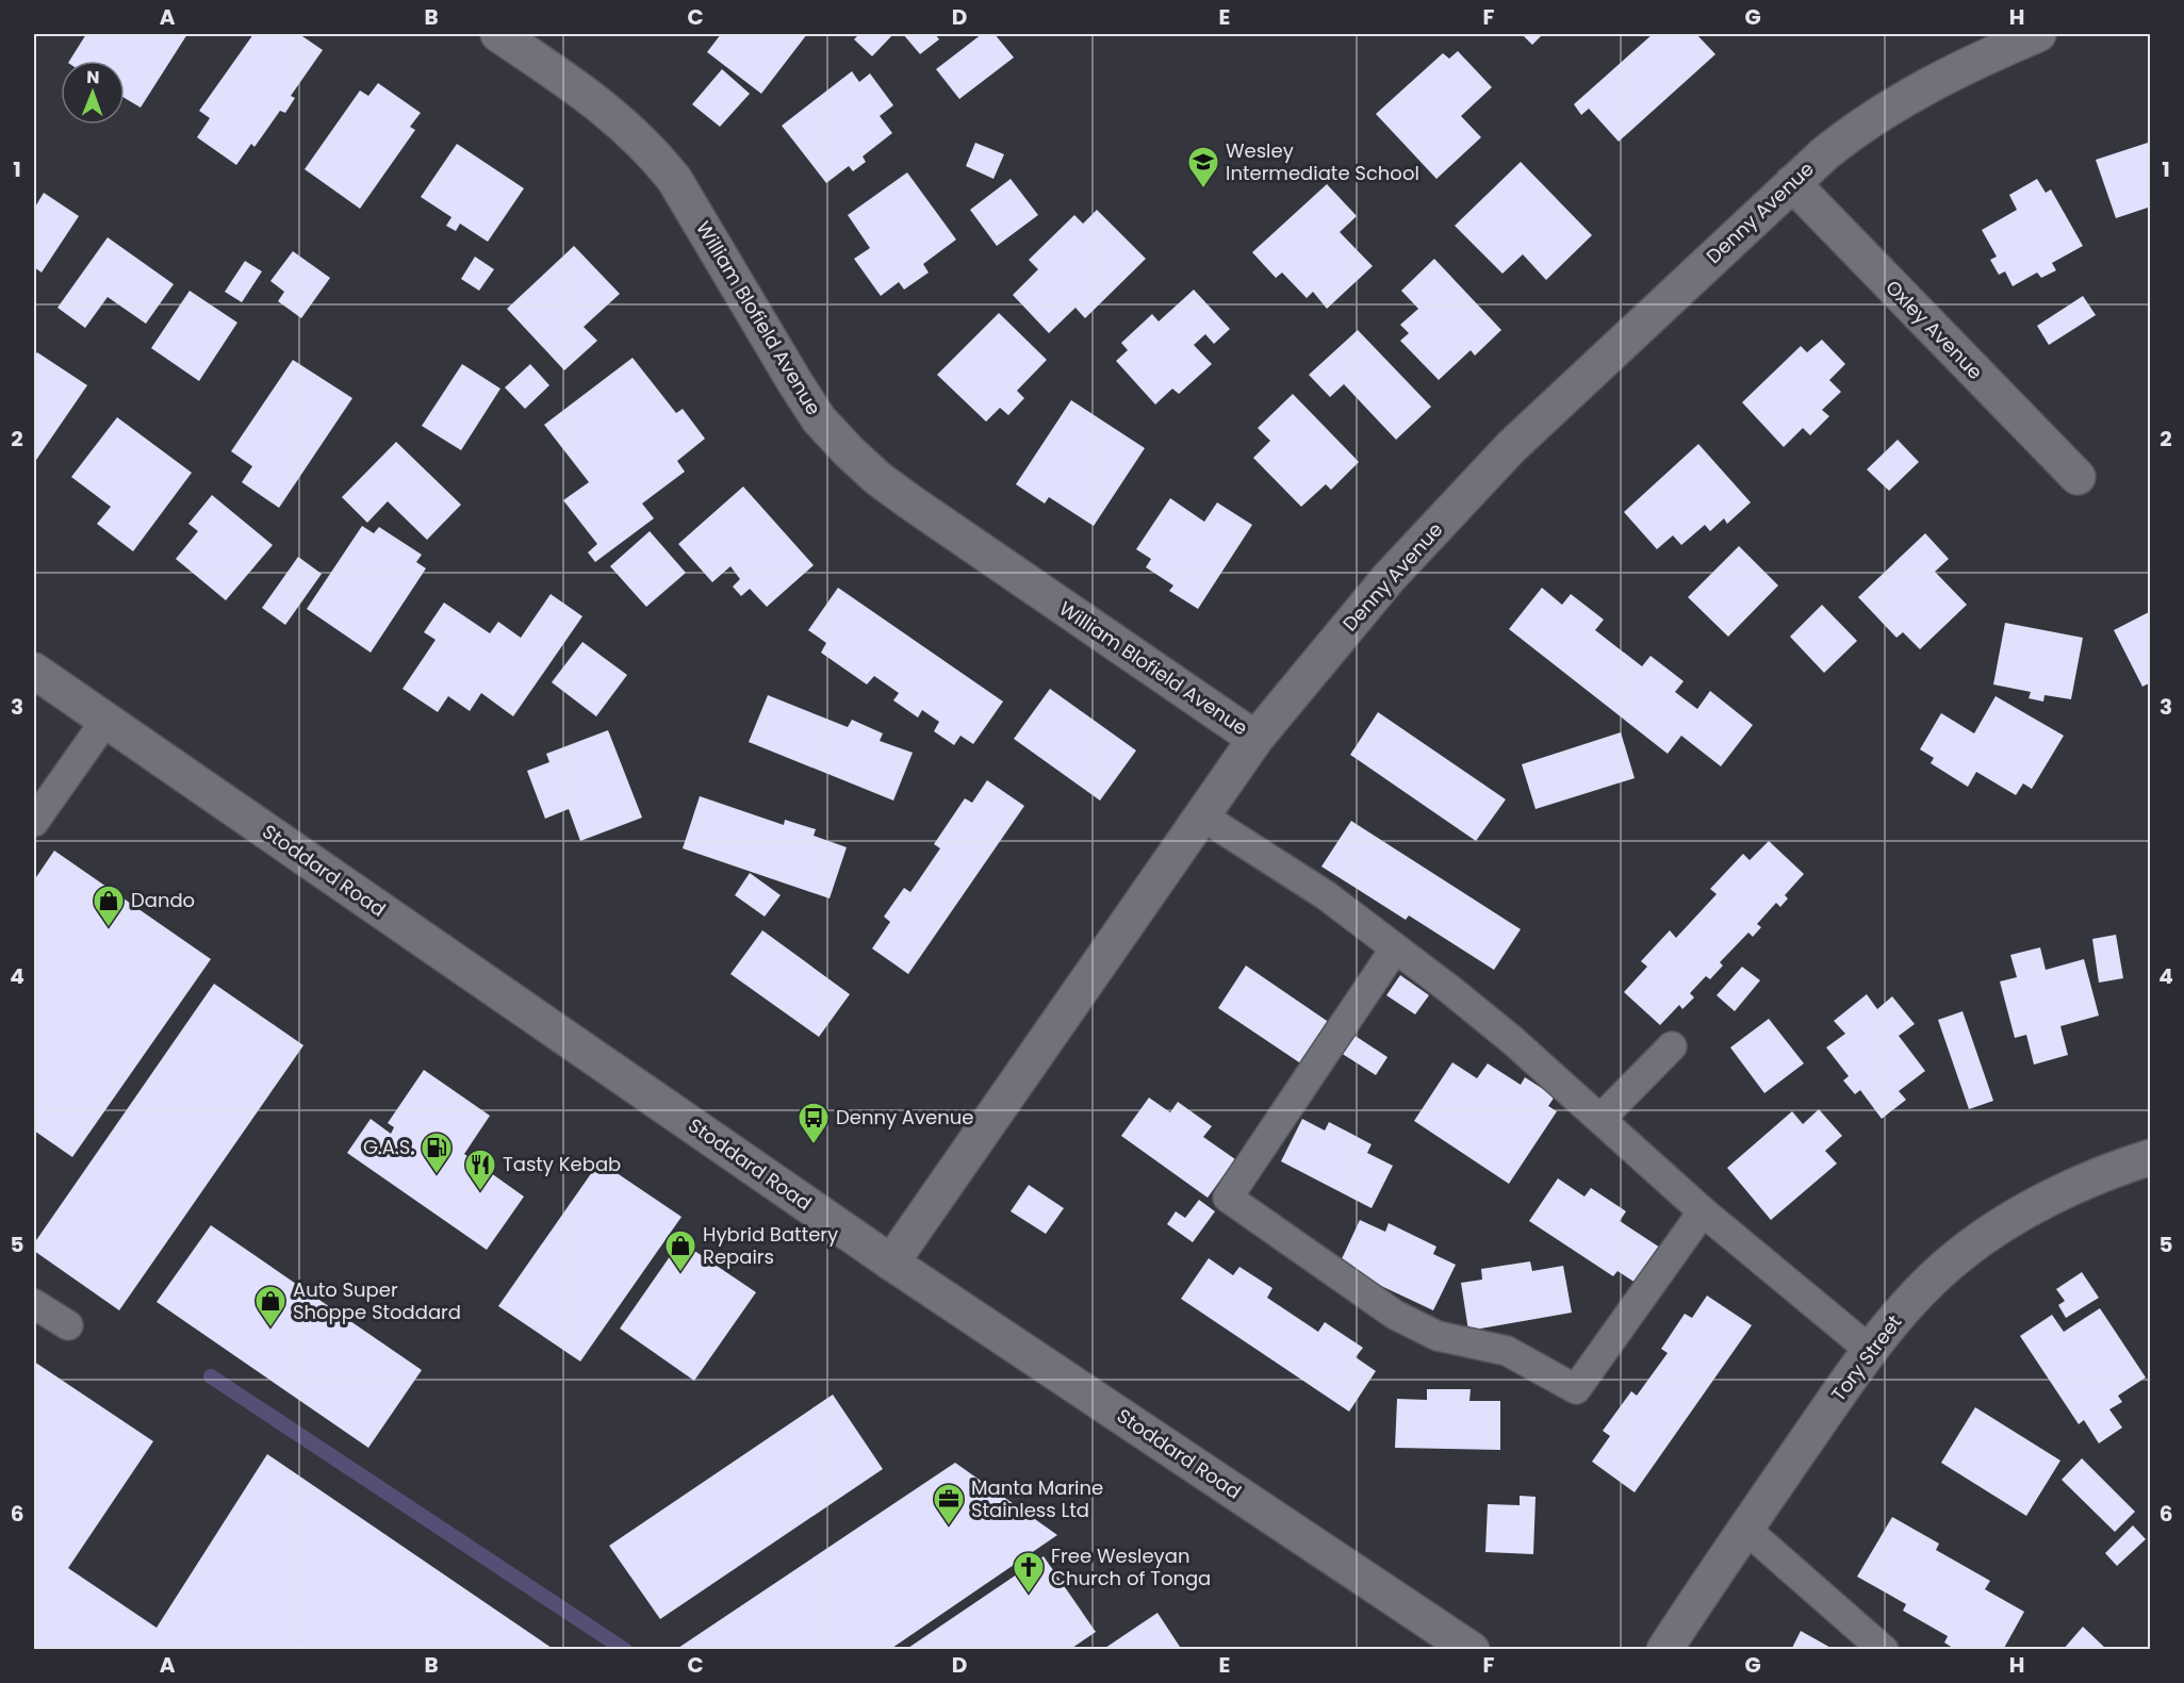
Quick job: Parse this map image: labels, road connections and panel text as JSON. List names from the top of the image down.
{
  "streets": {
    "street": [
      "Denny Avenue",
      "William Blofield Avenue",
      "Oxley Avenue",
      "Stoddard Road",
      "Tory Street"
    ]
  },
  "crossings": [
    ["Denny Avenue", "William Blofield Avenue"],
    ["Denny Avenue", "Oxley Avenue"],
    ["Denny Avenue", "Stoddard Road"]
  ],
  "places": {
    "school or university": ["Wesley Intermediate School"],
    "shop": ["Dando", "Hybrid Battery Repairs", "Auto Super Shoppe Stoddard"],
    "bus stop": ["Denny Avenue"],
    "fuel station": ["G.A.S."],
    "restaurant": ["Tasty Kebab"],
    "office": ["Manta Marine Stainless Ltd"],
    "church": ["Free Wesleyan Church of Tonga"]
  },
  "north": "top",
  "grid": {
    "columns": [
      "A",
      "B",
      "C",
      "D",
      "E",
      "F",
      "G",
      "H"
    ],
    "rows": [
      "1",
      "2",
      "3",
      "4",
      "5",
      "6"
    ]
  }
}
